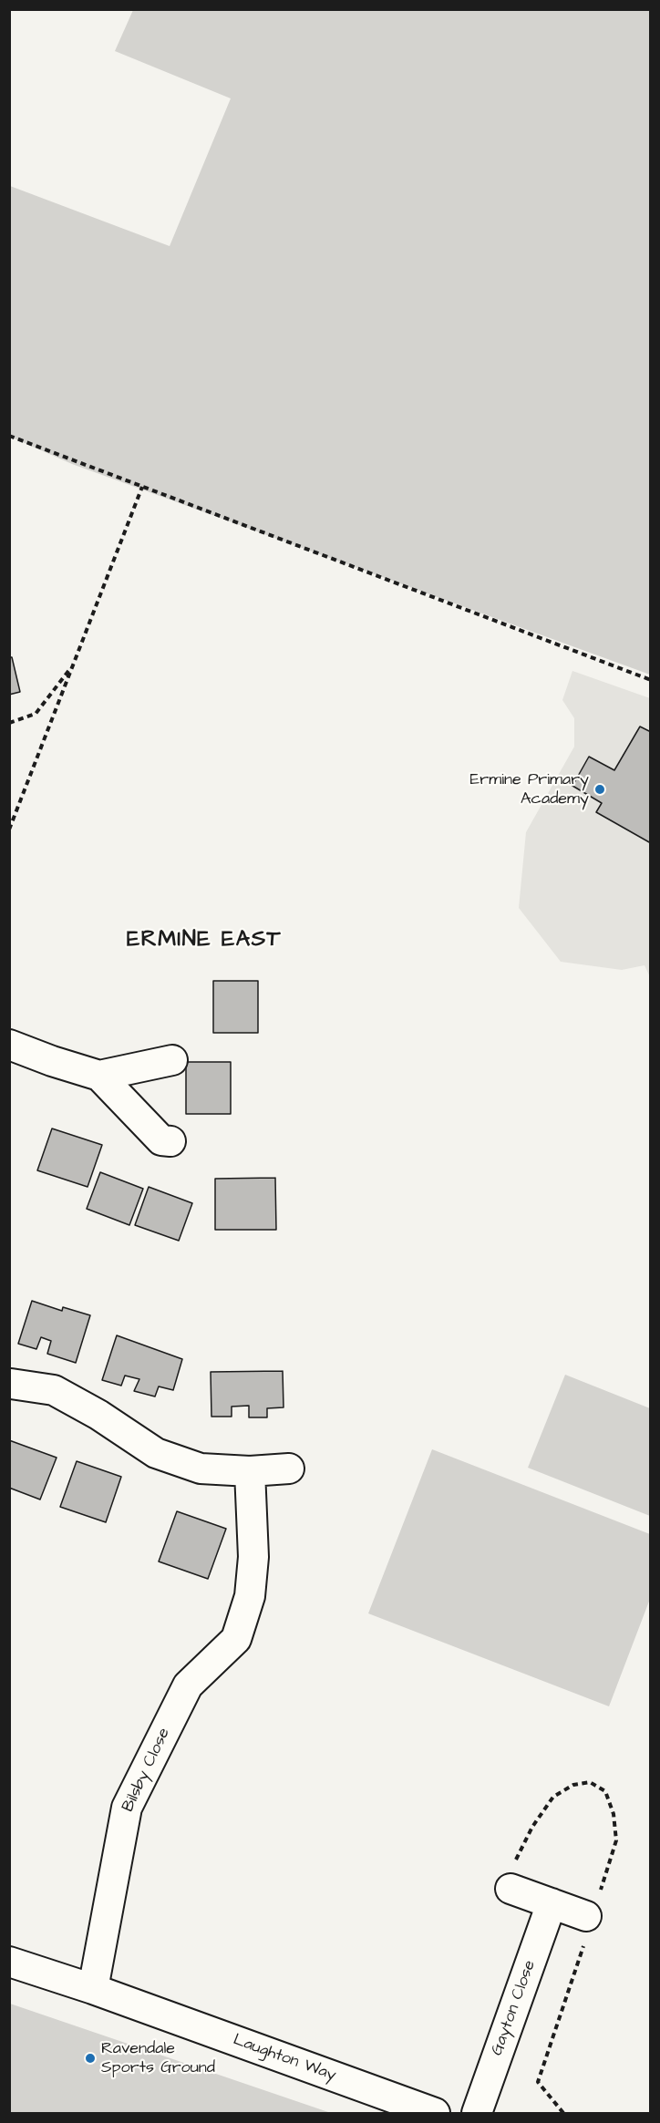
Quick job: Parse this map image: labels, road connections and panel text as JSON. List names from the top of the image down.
{
  "streets": {
    "street": ["Bilsby Close", "Gayton Close", "Laughton Way"]
  },
  "crossings": [
    ["Bilsby Close", "Laughton Way"]
  ],
  "districts": ["ERMINE EAST"],
  "places": ["Ermine Primary Academy", "Ravendale Sports Ground"]
}
